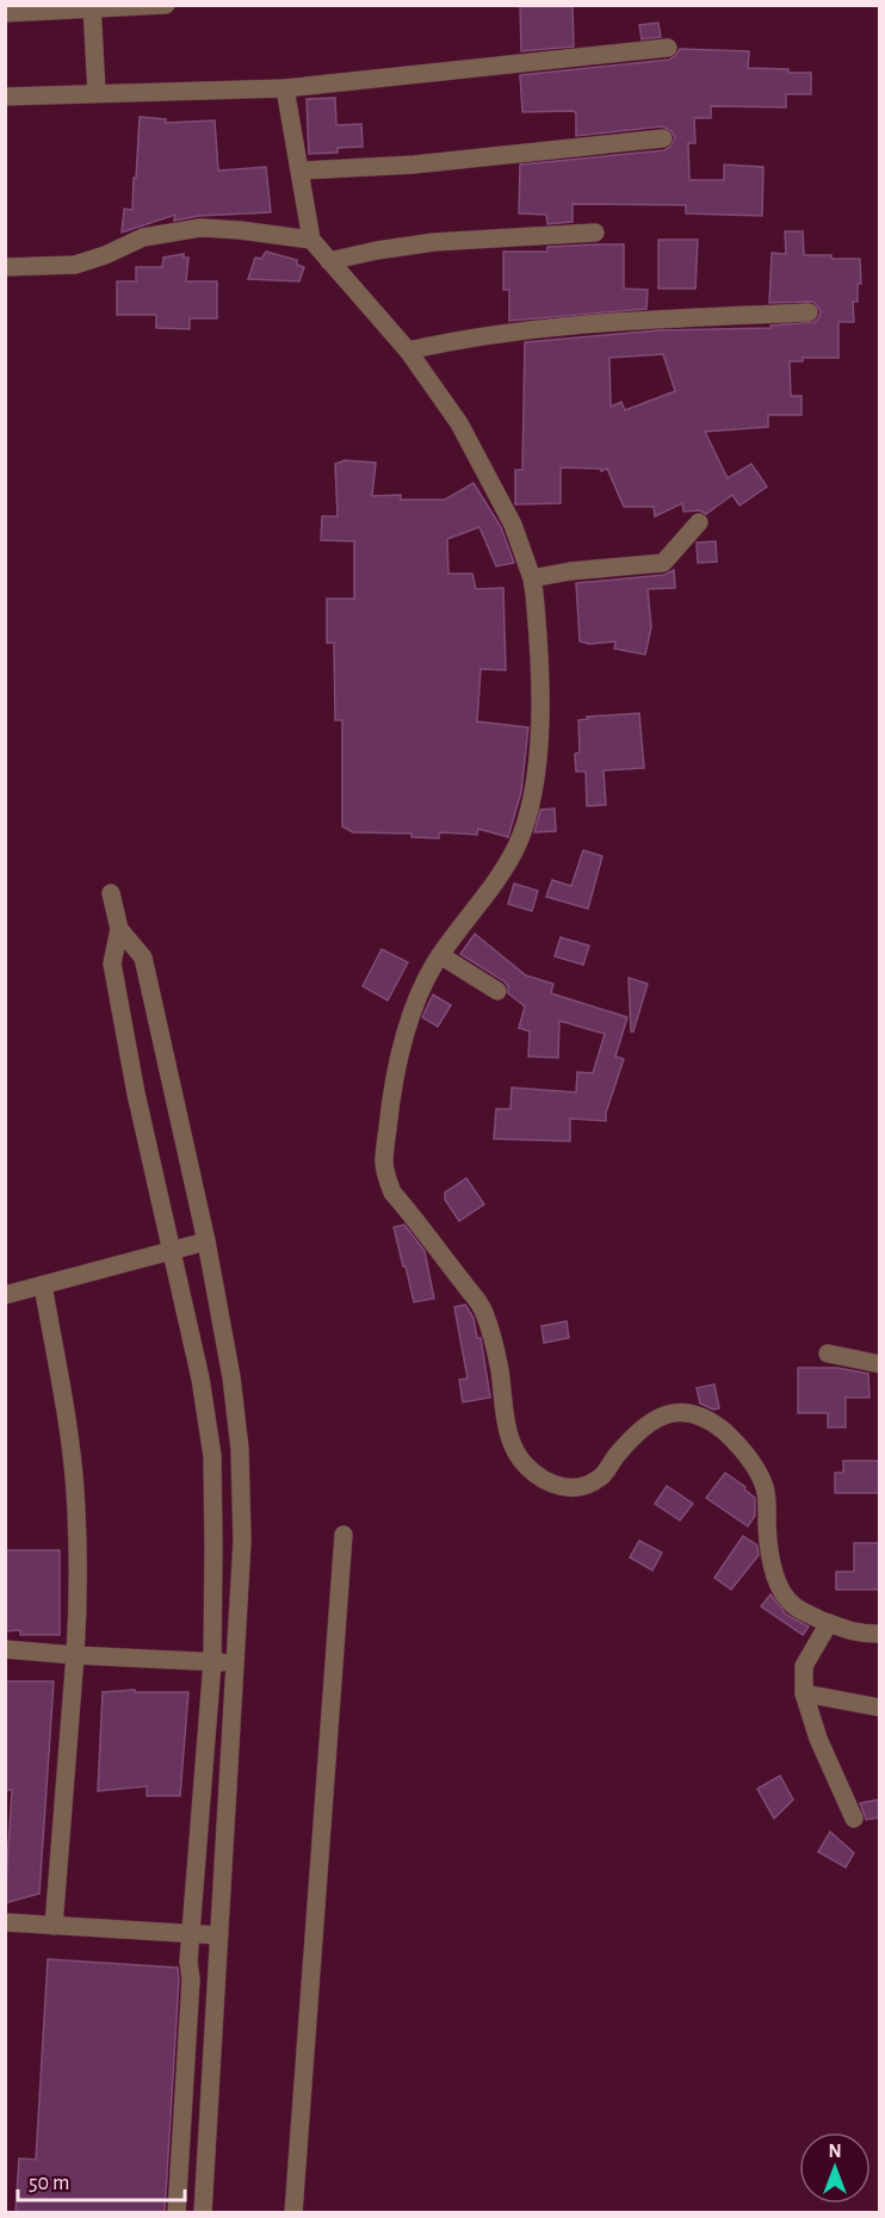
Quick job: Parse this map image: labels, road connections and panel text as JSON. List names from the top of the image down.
{
  "scale_bar": "50 m",
  "north": "top"
}
